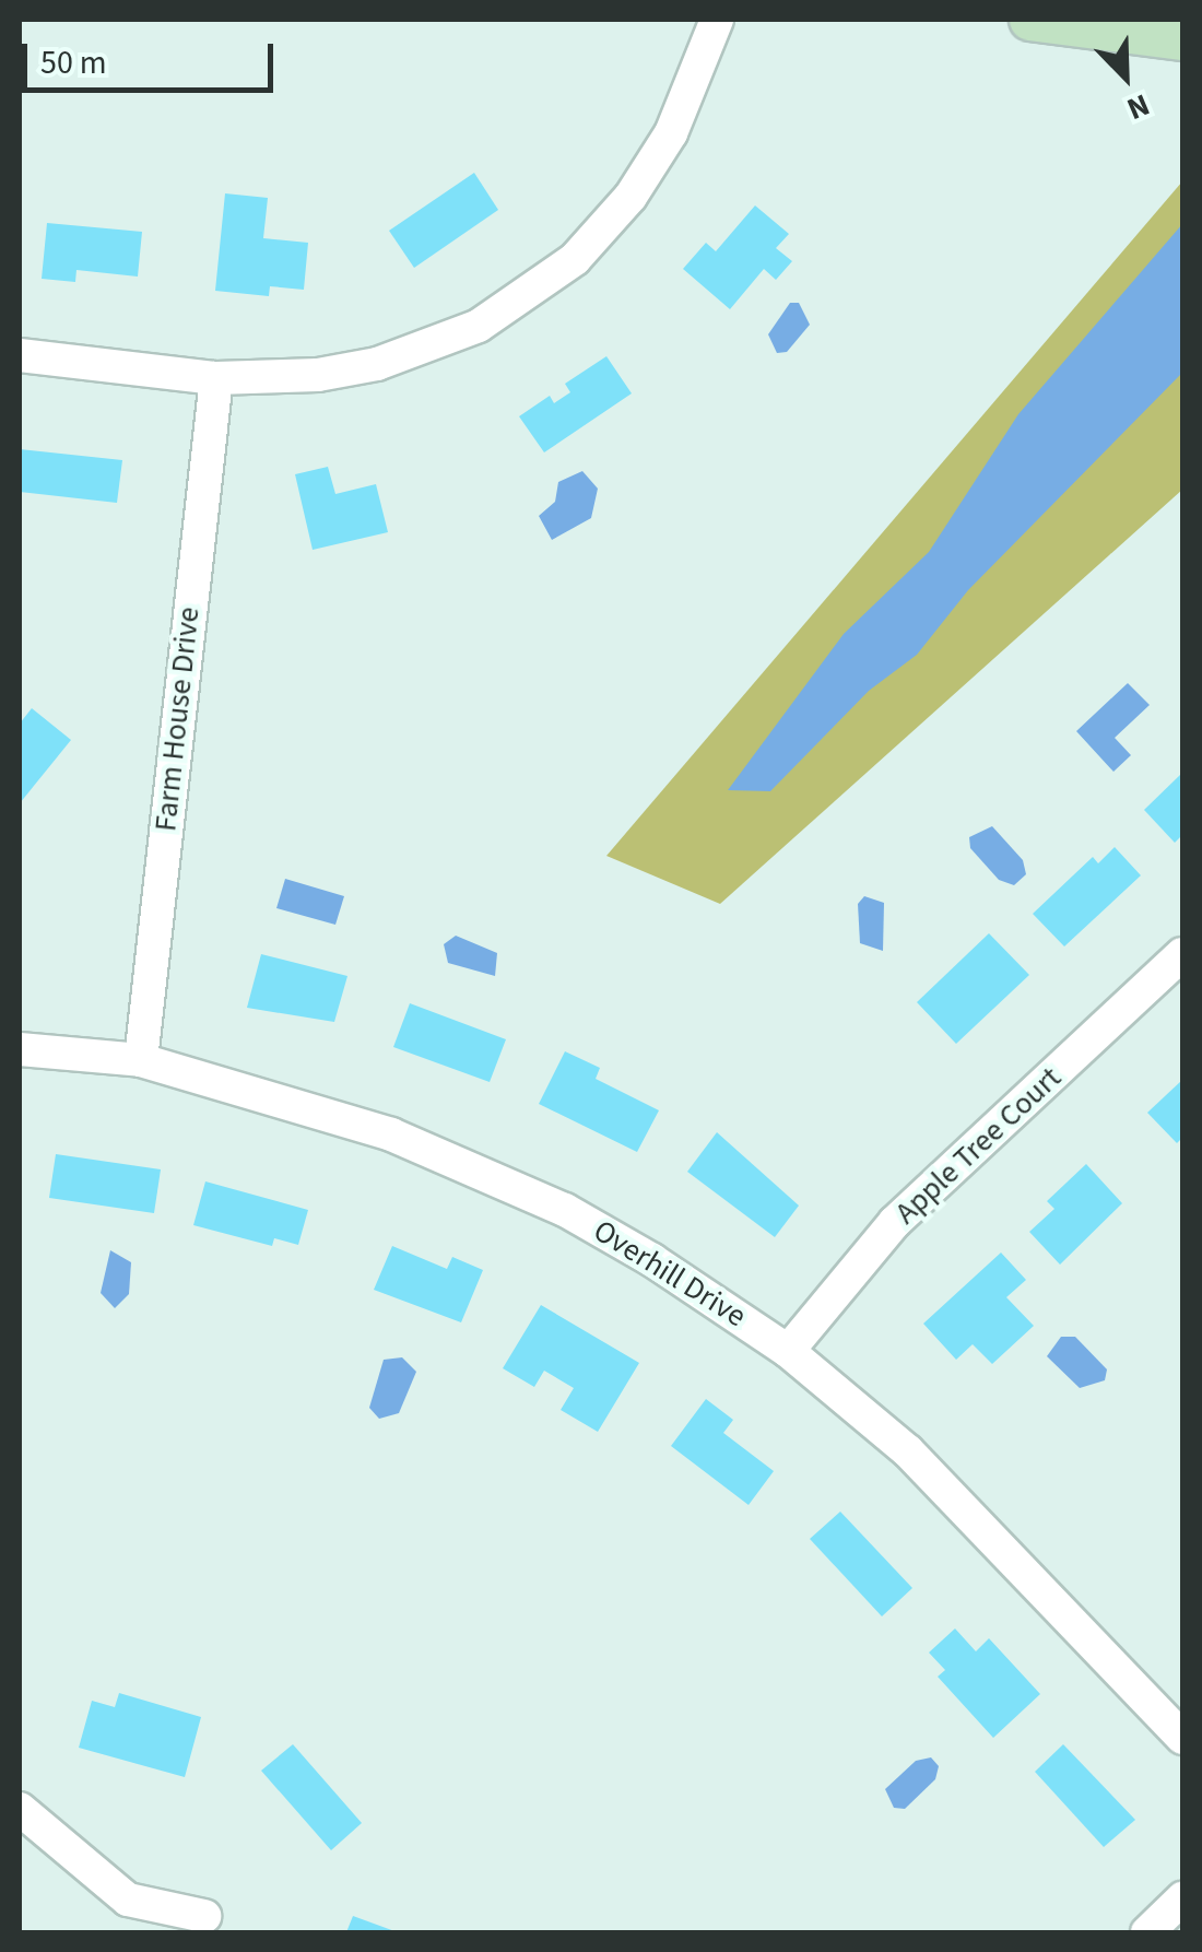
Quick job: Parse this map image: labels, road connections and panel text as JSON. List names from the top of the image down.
{
  "streets": {
    "street": ["Farm House Drive", "Apple Tree Court", "Overhill Drive"]
  },
  "crossings": [
    ["Farm House Drive", "Overhill Drive"],
    ["Apple Tree Court", "Overhill Drive"]
  ],
  "scale_bar": "50 m",
  "north": "bottom right"
}
